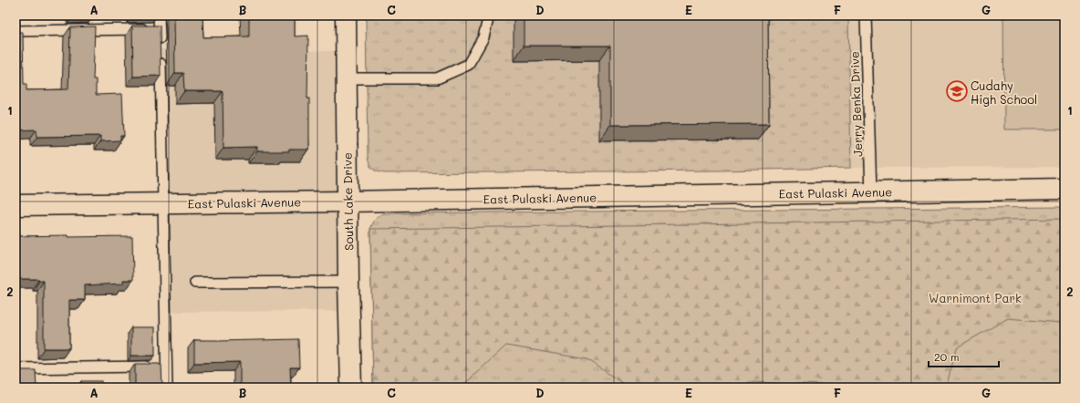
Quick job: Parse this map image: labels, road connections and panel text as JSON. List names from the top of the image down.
{
  "streets": {
    "street": ["East Pulaski Avenue", "South Lake Drive"],
    "lane": ["Jerry Benka Drive"]
  },
  "crossings": [
    ["Jerry Benka Drive", "East Pulaski Avenue"],
    ["East Pulaski Avenue", "South Lake Drive"]
  ],
  "parks": ["Warnimont Park"],
  "places": {
    "school or university": ["Cudahy High School"]
  },
  "scale_bar": "20 m",
  "grid": {
    "columns": [
      "A",
      "B",
      "C",
      "D",
      "E",
      "F",
      "G"
    ],
    "rows": ["1", "2"]
  }
}
